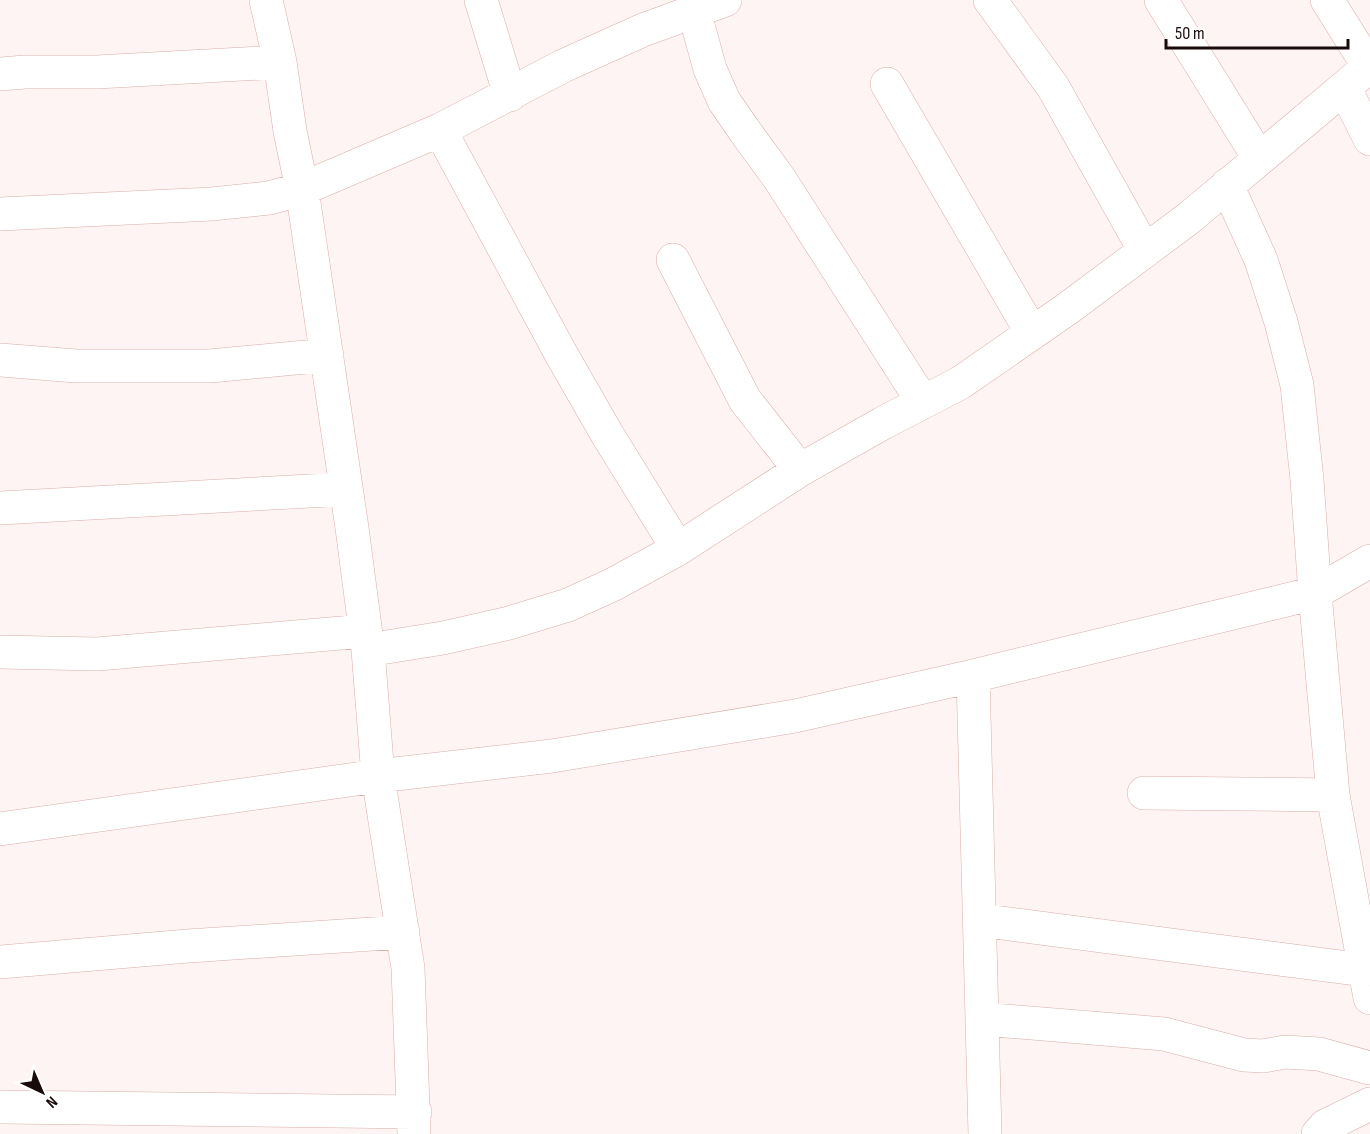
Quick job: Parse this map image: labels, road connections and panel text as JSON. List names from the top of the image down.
{
  "scale_bar": "50 m",
  "north": "bottom right"
}
